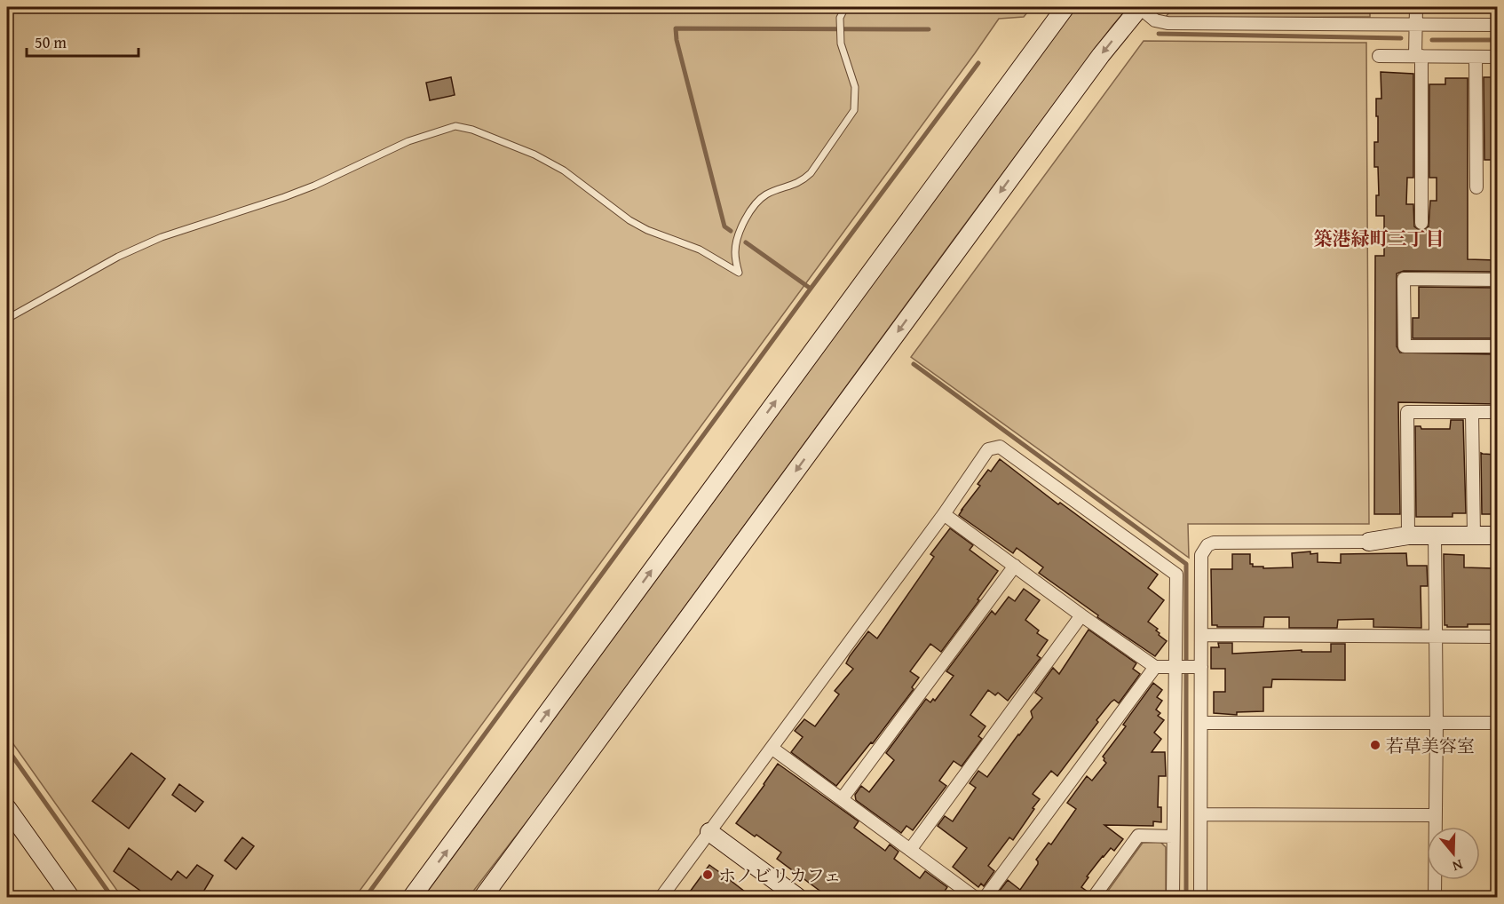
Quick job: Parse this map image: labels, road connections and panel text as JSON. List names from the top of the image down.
{
  "districts": ["築港緑町三丁目"],
  "places": ["若草美容室", "ホノビリカフェ"],
  "scale_bar": "50 m",
  "north": "bottom"
}
